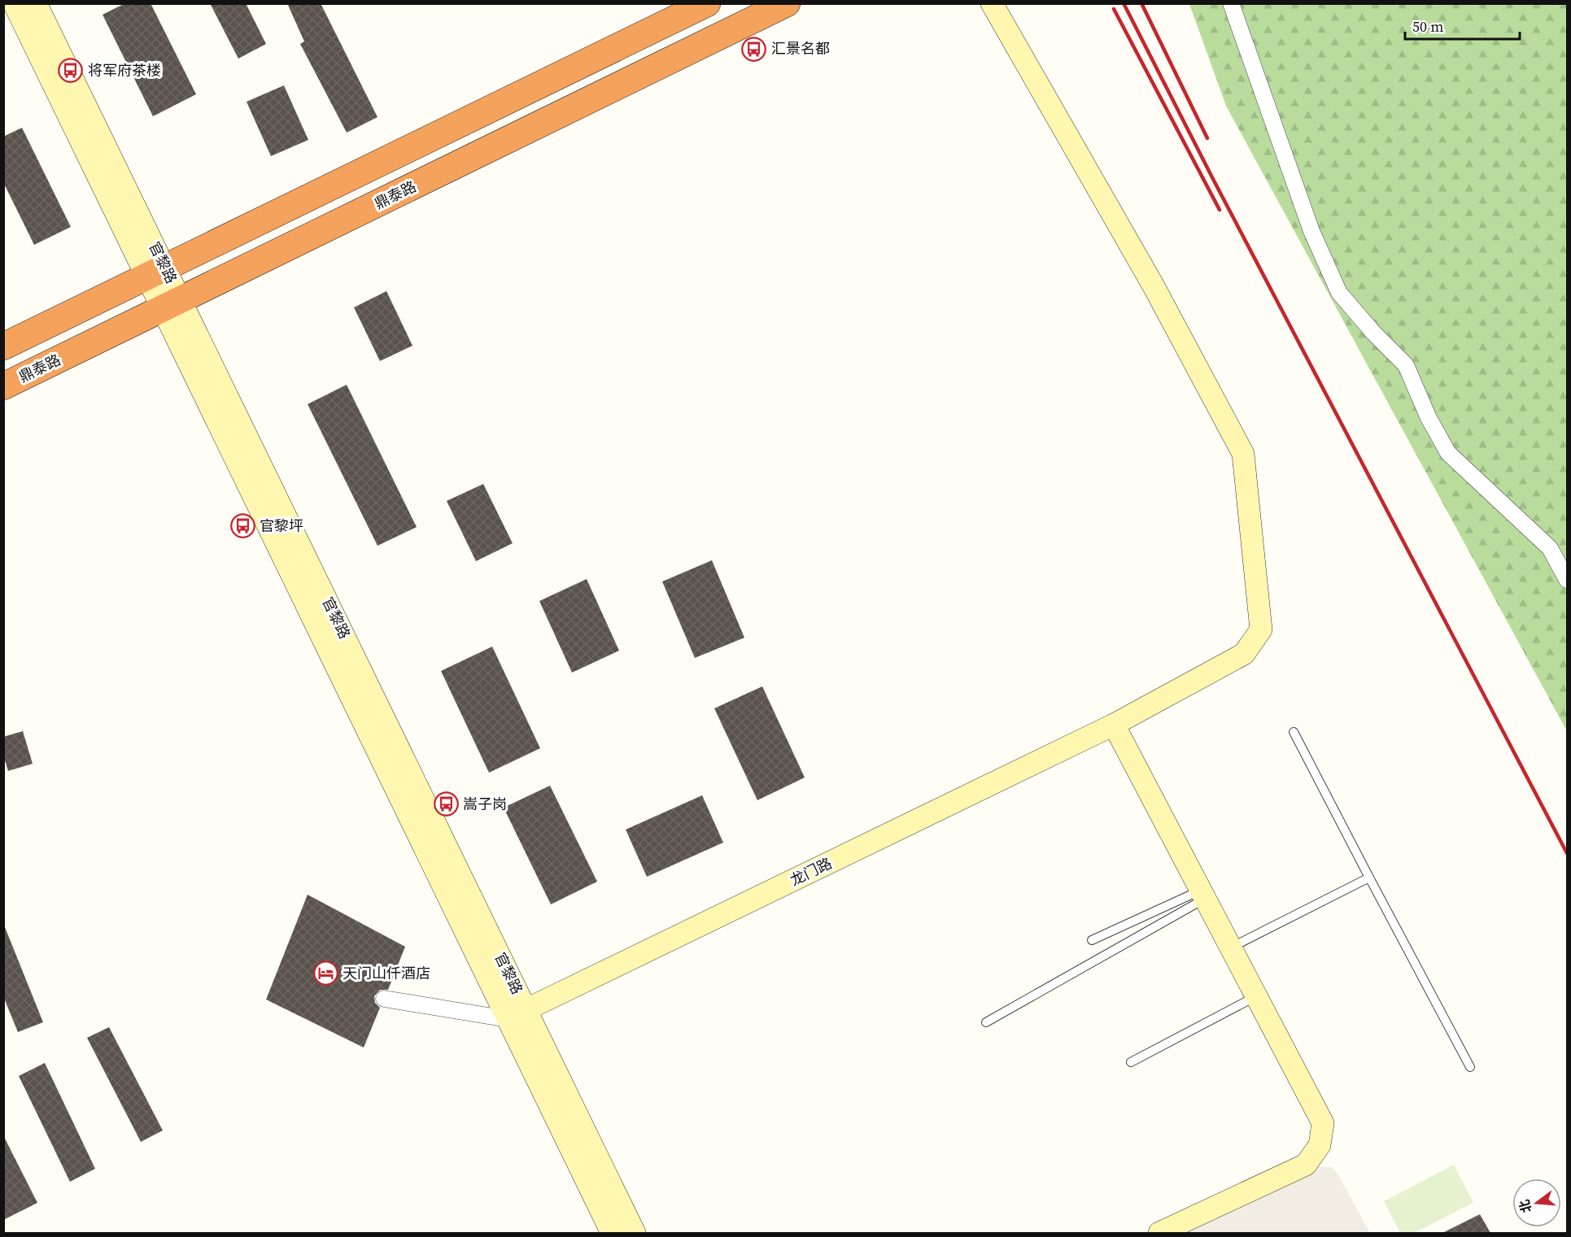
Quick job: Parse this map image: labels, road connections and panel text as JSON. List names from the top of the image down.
{
  "streets": {
    "highway": ["鼎泰路"],
    "street": ["官黎路", "龙门路"]
  },
  "crossings": [
    ["鼎泰路", "官黎路"],
    ["官黎路", "龙门路"]
  ],
  "places": {
    "bus stop": [
      "汇景名都",
      "将军府茶楼",
      "官黎坪",
      "嵩子岗"
    ],
    "hotel": ["天门山仟酒店"]
  },
  "scale_bar": "50 m",
  "north": "left"
}
